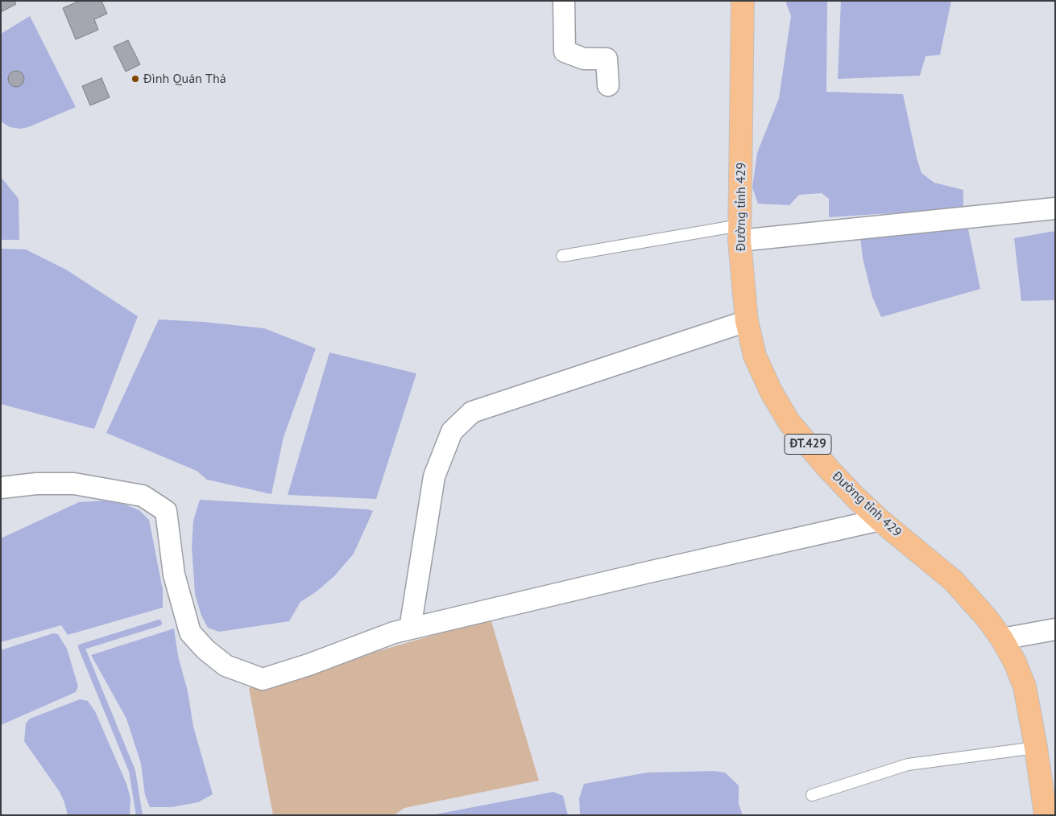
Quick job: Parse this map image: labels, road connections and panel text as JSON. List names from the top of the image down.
{
  "streets": {
    "main road": ["Đường tỉnh 429", "ĐT.429"]
  },
  "places": ["Đình Quán Thá"]
}
